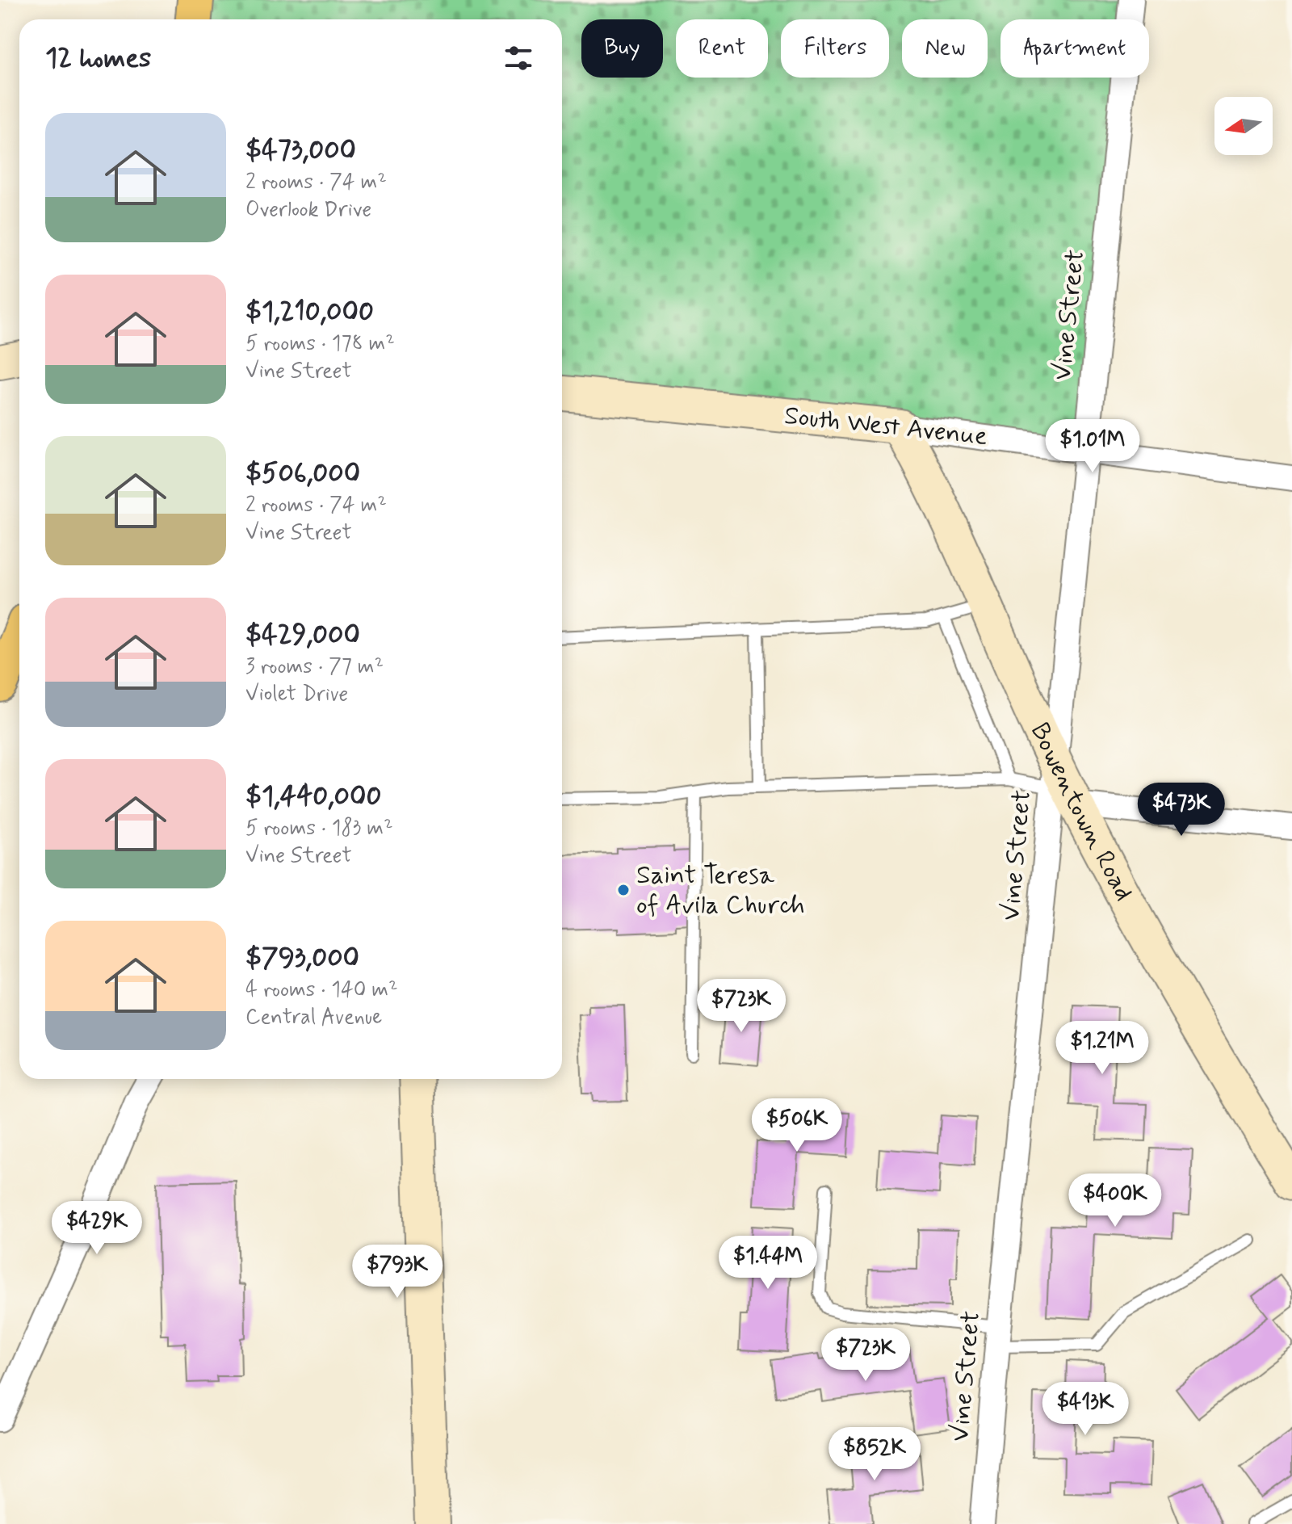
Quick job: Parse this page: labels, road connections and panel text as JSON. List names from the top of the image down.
{
  "streets": {
    "main road": ["South West Avenue", "Bowentown Road"],
    "street": ["Vine Street"]
  },
  "crossings": [
    ["Vine Street", "South West Avenue"],
    ["Vine Street", "Bowentown Road"],
    ["South West Avenue", "Bowentown Road"]
  ],
  "places": ["Saint Teresa of Avila Church"],
  "north": "left",
  "page": {
    "chip": [
      "Buy",
      "Rent",
      "Filters",
      "New",
      "Apartment"
    ],
    "heading": "12 homes",
    "list": [
      {
        "name": "$473,000",
        "note": "2 rooms · 74 m² · Overlook Drive"
      },
      {
        "name": "$1,210,000",
        "note": "5 rooms · 178 m² · Vine Street"
      },
      {
        "name": "$506,000",
        "note": "2 rooms · 74 m² · Vine Street"
      },
      {
        "name": "$429,000",
        "note": "3 rooms · 77 m² · Violet Drive"
      },
      {
        "name": "$1,440,000",
        "note": "5 rooms · 183 m² · Vine Street"
      },
      {
        "name": "$793,000",
        "note": "4 rooms · 140 m² · Central Avenue"
      }
    ],
    "price": [
      "$1.01M",
      "$473K",
      "$723K",
      "$1.21M",
      "$506K",
      "$400K",
      "$429K",
      "$1.44M",
      "$793K",
      "$723K",
      "$413K",
      "$852K"
    ]
  }
}
